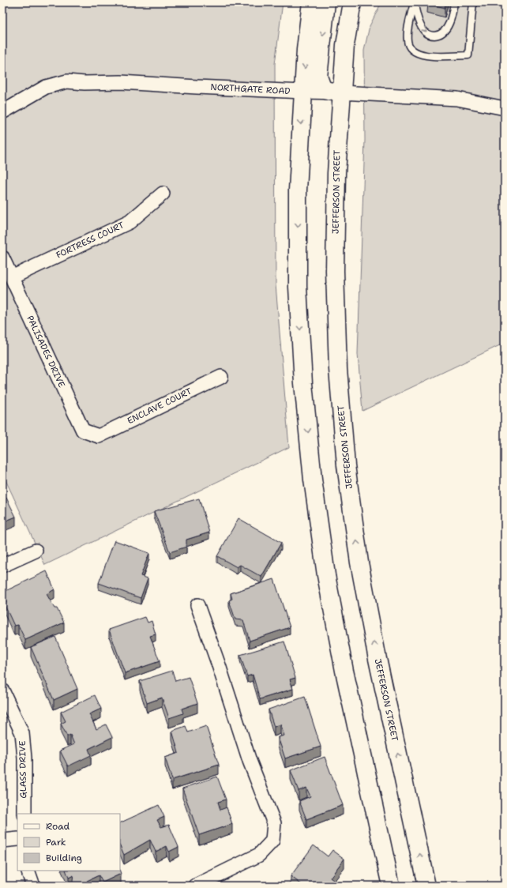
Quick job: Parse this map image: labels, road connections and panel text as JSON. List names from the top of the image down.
{
  "streets": {
    "main road": ["JEFFERSON STREET"],
    "street": [
      "NORTHGATE ROAD",
      "FORTRESS COURT",
      "PALISADES DRIVE",
      "ENCLAVE COURT",
      "GLASS DRIVE"
    ]
  },
  "crossings": [
    ["NORTHGATE ROAD", "JEFFERSON STREET"],
    ["FORTRESS COURT", "PALISADES DRIVE"],
    ["PALISADES DRIVE", "ENCLAVE COURT"]
  ],
  "legend": ["Road", "Park", "Building"]
}
